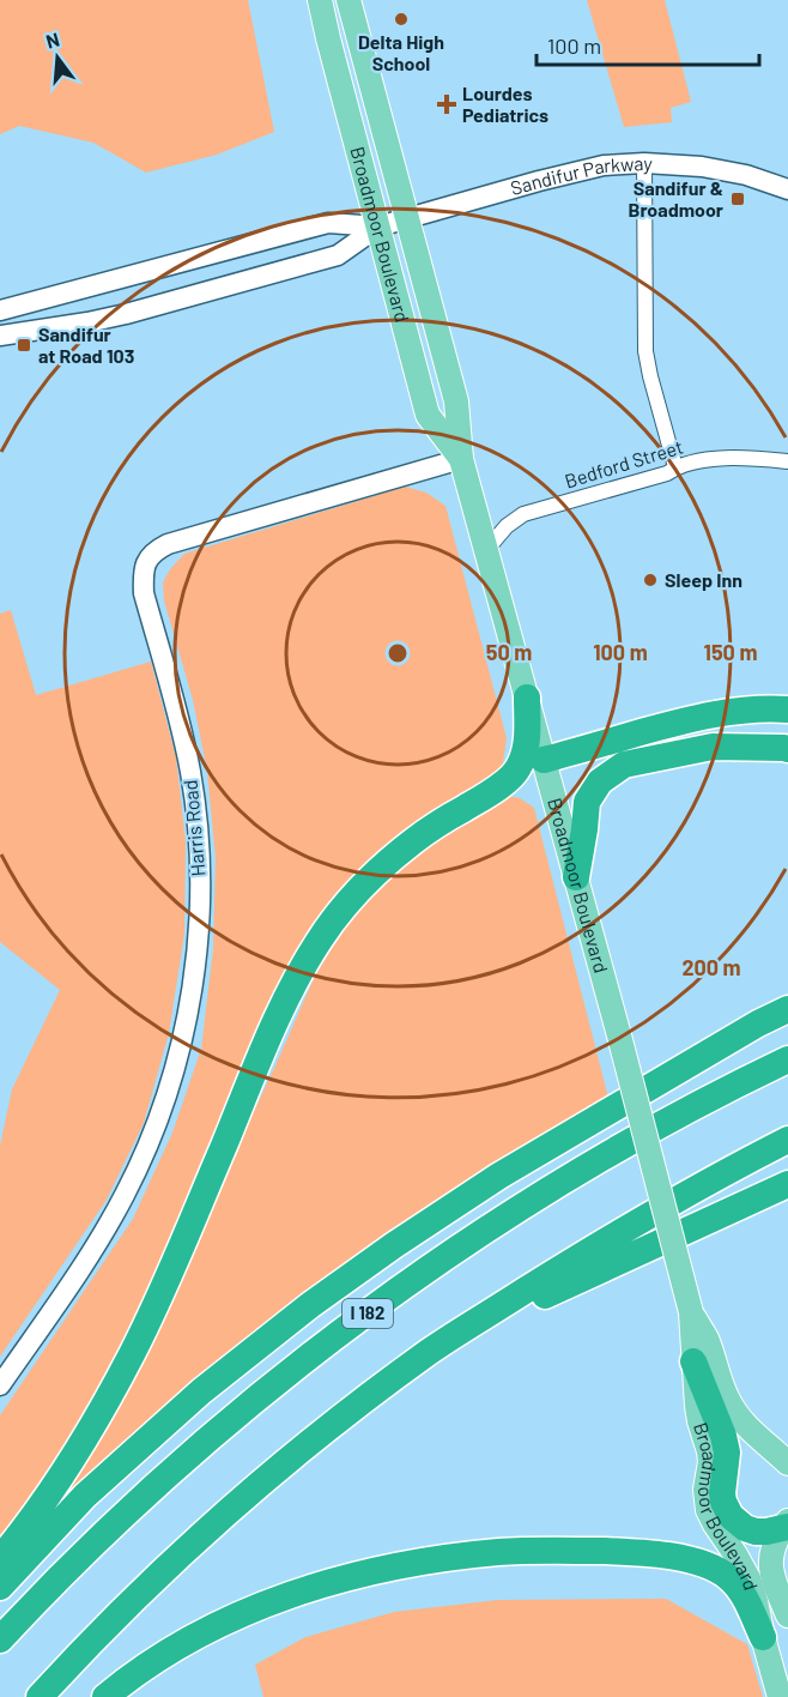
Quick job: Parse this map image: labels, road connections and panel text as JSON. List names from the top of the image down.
{
  "streets": {
    "highway": ["I 182"],
    "main road": ["Sandifur Parkway", "Broadmoor Boulevard", "Harris Road"],
    "street": ["Bedford Street"]
  },
  "crossings": [
    ["Sandifur Parkway", "Broadmoor Boulevard"],
    ["Broadmoor Boulevard", "Bedford Street"],
    ["Broadmoor Boulevard", "Harris Road"]
  ],
  "places": {
    "other": ["Delta High School", "Sleep Inn"],
    "health": ["Lourdes Pediatrics"],
    "transit": ["Sandifur & Broadmoor", "Sandifur at Road 103"]
  },
  "scale_bar": "100 m",
  "north": "top",
  "rings": [
    "50 m",
    "100 m",
    "150 m",
    "200 m"
  ]
}
